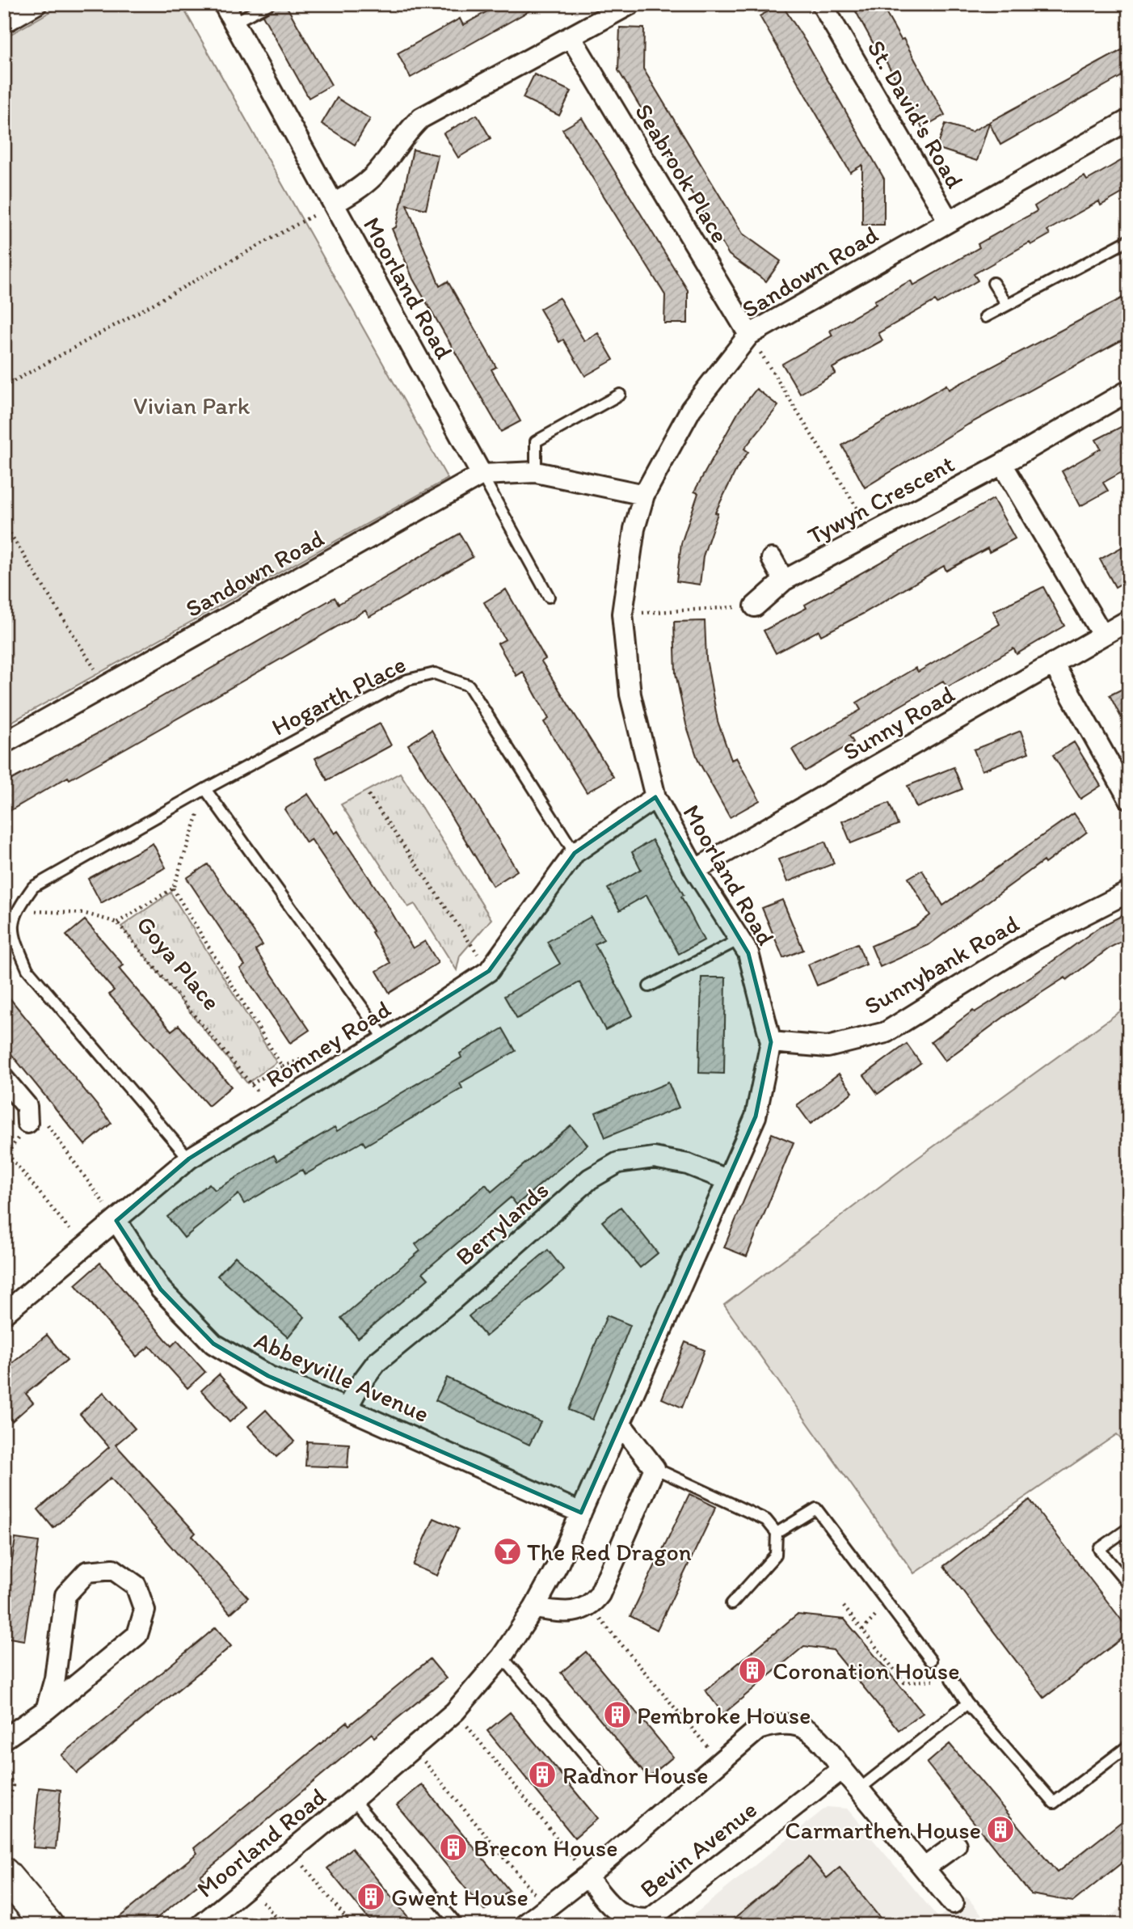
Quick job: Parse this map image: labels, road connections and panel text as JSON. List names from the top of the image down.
{
  "streets": {
    "street": [
      "St. David's Road",
      "Seabrook Place",
      "Sandown Road",
      "Moorland Road",
      "Tywyn Crescent",
      "Sunny Road",
      "Sunnybank Road",
      "Romney Road",
      "Berrylands",
      "Abbeyville Avenue",
      "Bevin Avenue"
    ],
    "lane": ["Hogarth Place"],
    "path": ["Goya Place"]
  },
  "crossings": [
    ["St. David's Road", "Sandown Road"],
    ["Seabrook Place", "Sandown Road"],
    ["Sandown Road", "Moorland Road"],
    ["Moorland Road", "Sunny Road"],
    ["Moorland Road", "Sunnybank Road"],
    ["Moorland Road", "Romney Road"],
    ["Moorland Road", "Berrylands"],
    ["Moorland Road", "Abbeyville Avenue"],
    ["Hogarth Place", "Romney Road"],
    ["Goya Place", "Romney Road"],
    ["Romney Road", "Abbeyville Avenue"],
    ["Berrylands", "Abbeyville Avenue"]
  ],
  "parks": ["Vivian Park"],
  "places": {
    "bar": ["The Red Dragon"],
    "building": [
      "Coronation House",
      "Pembroke House",
      "Radnor House",
      "Carmarthen House",
      "Brecon House",
      "Gwent House"
    ]
  }
}
